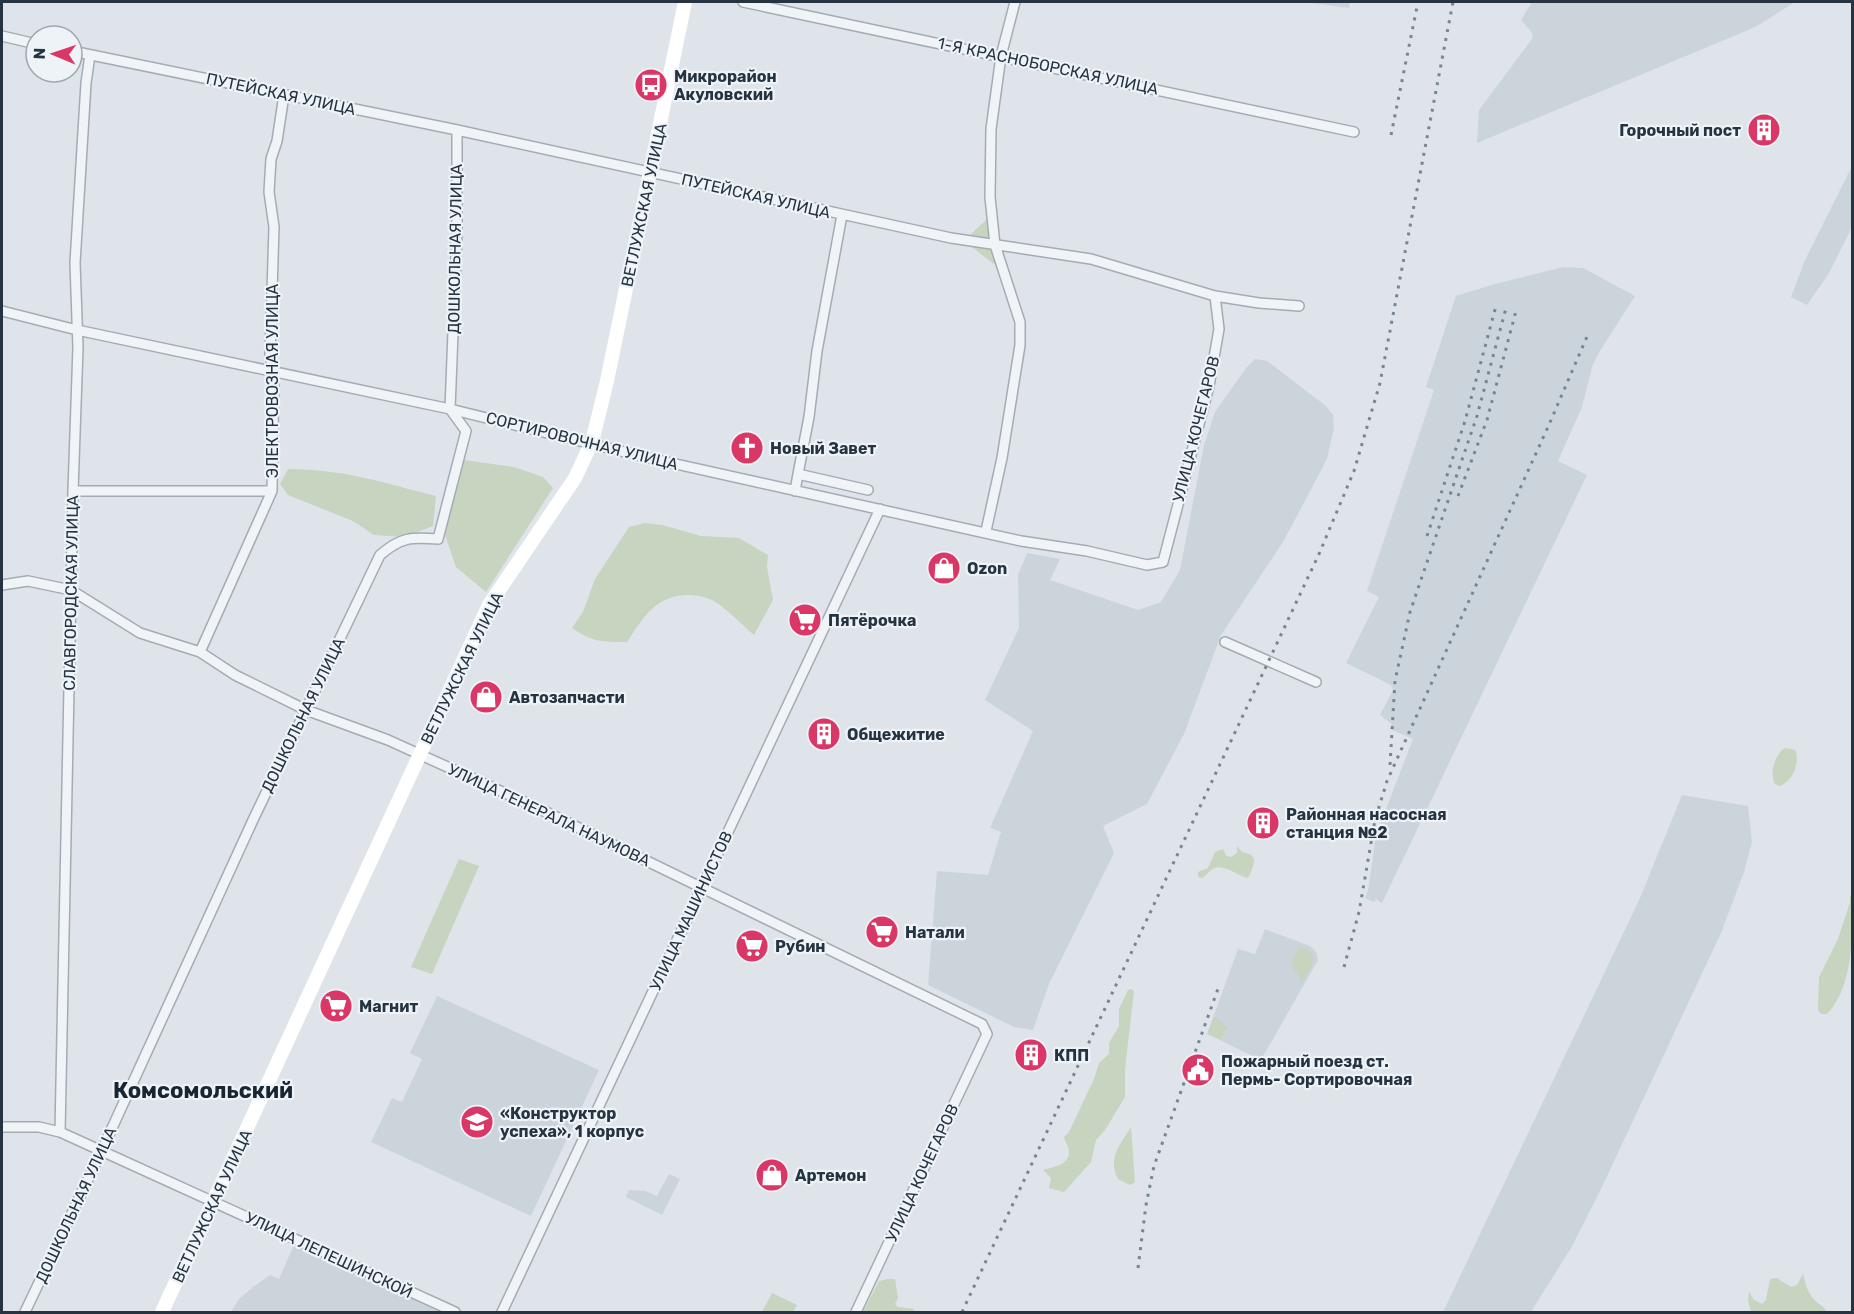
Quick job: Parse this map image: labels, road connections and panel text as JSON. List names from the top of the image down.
{
  "streets": {
    "main road": ["ВЕТЛУЖСКАЯ УЛИЦА"],
    "street": [
      "1-Я КРАСНОБОРСКАЯ УЛИЦА",
      "ПУТЕЙСКАЯ УЛИЦА",
      "ДОШКОЛЬНАЯ УЛИЦА",
      "ЭЛЕКТРОВОЗНАЯ УЛИЦА",
      "УЛИЦА КОЧЕГАРОВ",
      "СОРТИРОВОЧНАЯ УЛИЦА",
      "СЛАВГОРОДСКАЯ УЛИЦА",
      "УЛИЦА ГЕНЕРАЛА НАУМОВА",
      "УЛИЦА МАШИНИСТОВ",
      "УЛИЦА ЛЕПЕШИНСКОЙ"
    ]
  },
  "crossings": [
    ["ПУТЕЙСКАЯ УЛИЦА", "ВЕТЛУЖСКАЯ УЛИЦА"],
    ["ПУТЕЙСКАЯ УЛИЦА", "ДОШКОЛЬНАЯ УЛИЦА"],
    ["ПУТЕЙСКАЯ УЛИЦА", "ЭЛЕКТРОВОЗНАЯ УЛИЦА"],
    ["ПУТЕЙСКАЯ УЛИЦА", "УЛИЦА КОЧЕГАРОВ"],
    ["ПУТЕЙСКАЯ УЛИЦА", "СЛАВГОРОДСКАЯ УЛИЦА"],
    ["ВЕТЛУЖСКАЯ УЛИЦА", "СОРТИРОВОЧНАЯ УЛИЦА"],
    ["ВЕТЛУЖСКАЯ УЛИЦА", "УЛИЦА ГЕНЕРАЛА НАУМОВА"],
    ["ВЕТЛУЖСКАЯ УЛИЦА", "УЛИЦА ЛЕПЕШИНСКОЙ"],
    ["ДОШКОЛЬНАЯ УЛИЦА", "СОРТИРОВОЧНАЯ УЛИЦА"],
    ["ДОШКОЛЬНАЯ УЛИЦА", "УЛИЦА ГЕНЕРАЛА НАУМОВА"],
    ["ДОШКОЛЬНАЯ УЛИЦА", "УЛИЦА ЛЕПЕШИНСКОЙ"],
    ["ЭЛЕКТРОВОЗНАЯ УЛИЦА", "СОРТИРОВОЧНАЯ УЛИЦА"],
    ["ЭЛЕКТРОВОЗНАЯ УЛИЦА", "УЛИЦА ГЕНЕРАЛА НАУМОВА"],
    ["УЛИЦА КОЧЕГАРОВ", "СОРТИРОВОЧНАЯ УЛИЦА"],
    ["УЛИЦА КОЧЕГАРОВ", "УЛИЦА ГЕНЕРАЛА НАУМОВА"],
    ["СОРТИРОВОЧНАЯ УЛИЦА", "СЛАВГОРОДСКАЯ УЛИЦА"],
    ["СОРТИРОВОЧНАЯ УЛИЦА", "УЛИЦА МАШИНИСТОВ"],
    ["СЛАВГОРОДСКАЯ УЛИЦА", "УЛИЦА ГЕНЕРАЛА НАУМОВА"],
    ["СЛАВГОРОДСКАЯ УЛИЦА", "УЛИЦА ЛЕПЕШИНСКОЙ"],
    ["УЛИЦА ГЕНЕРАЛА НАУМОВА", "УЛИЦА МАШИНИСТОВ"]
  ],
  "districts": ["Комсомольский"],
  "places": {
    "bus stop": ["Микрорайон Акуловский"],
    "building": [
      "Горочный пост",
      "Общежитие",
      "Районная насосная станция №2",
      "КПП"
    ],
    "church": ["Новый Завет"],
    "shop": ["Ozon", "Автозапчасти", "Артемон"],
    "supermarket": [
      "Пятёрочка",
      "Натали",
      "Рубин",
      "Магнит"
    ],
    "public building": ["Пожарный поезд ст. Пермь- Сортировочная"],
    "school or university": ["«Конструктор успеха», 1 корпус"]
  },
  "north": "left"
}
